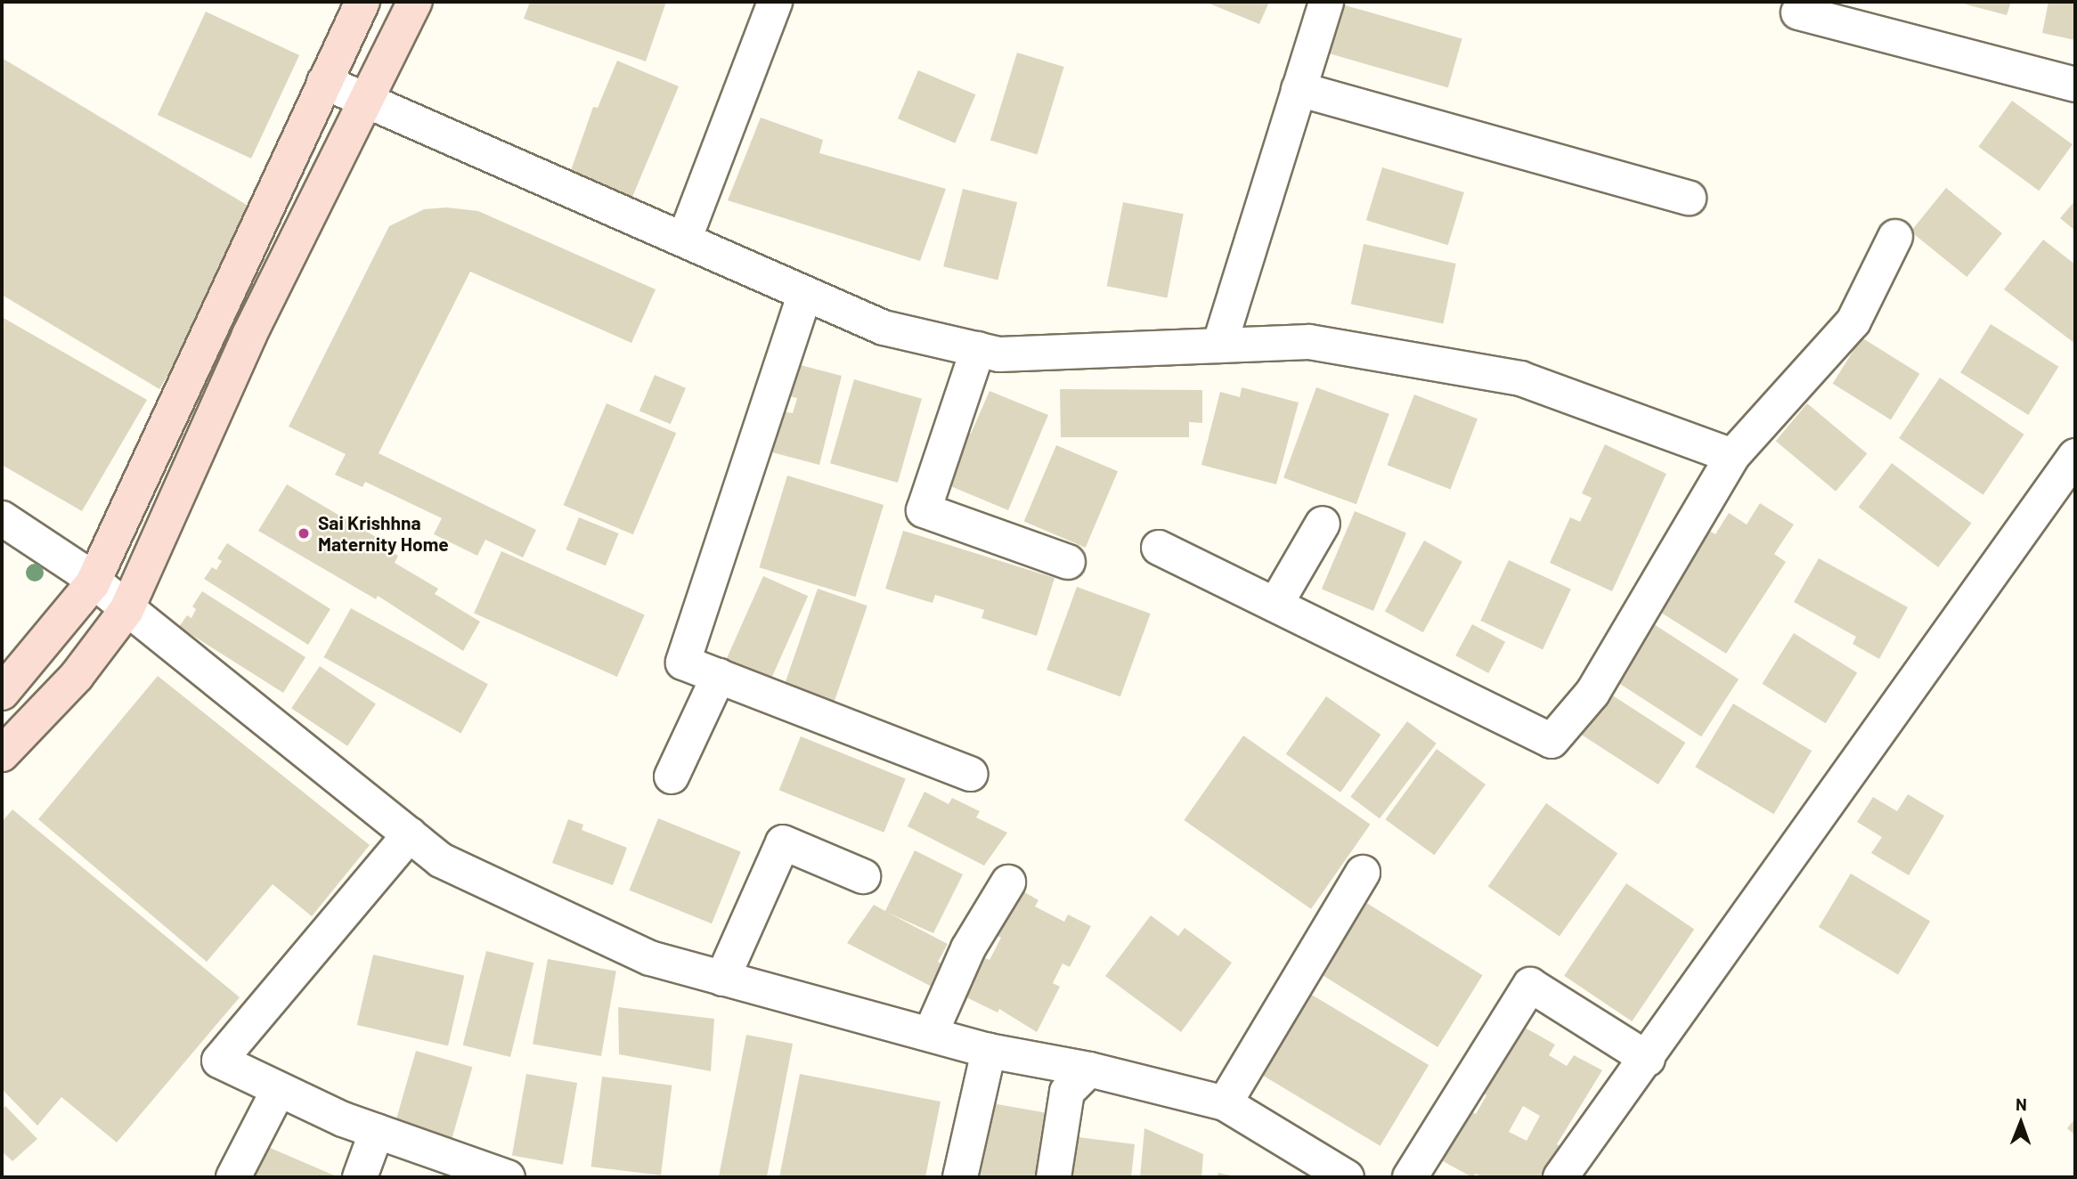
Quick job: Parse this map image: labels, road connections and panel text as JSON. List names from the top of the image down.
{
  "places": ["Sai Krishhna Maternity Home"],
  "north": "top"
}
